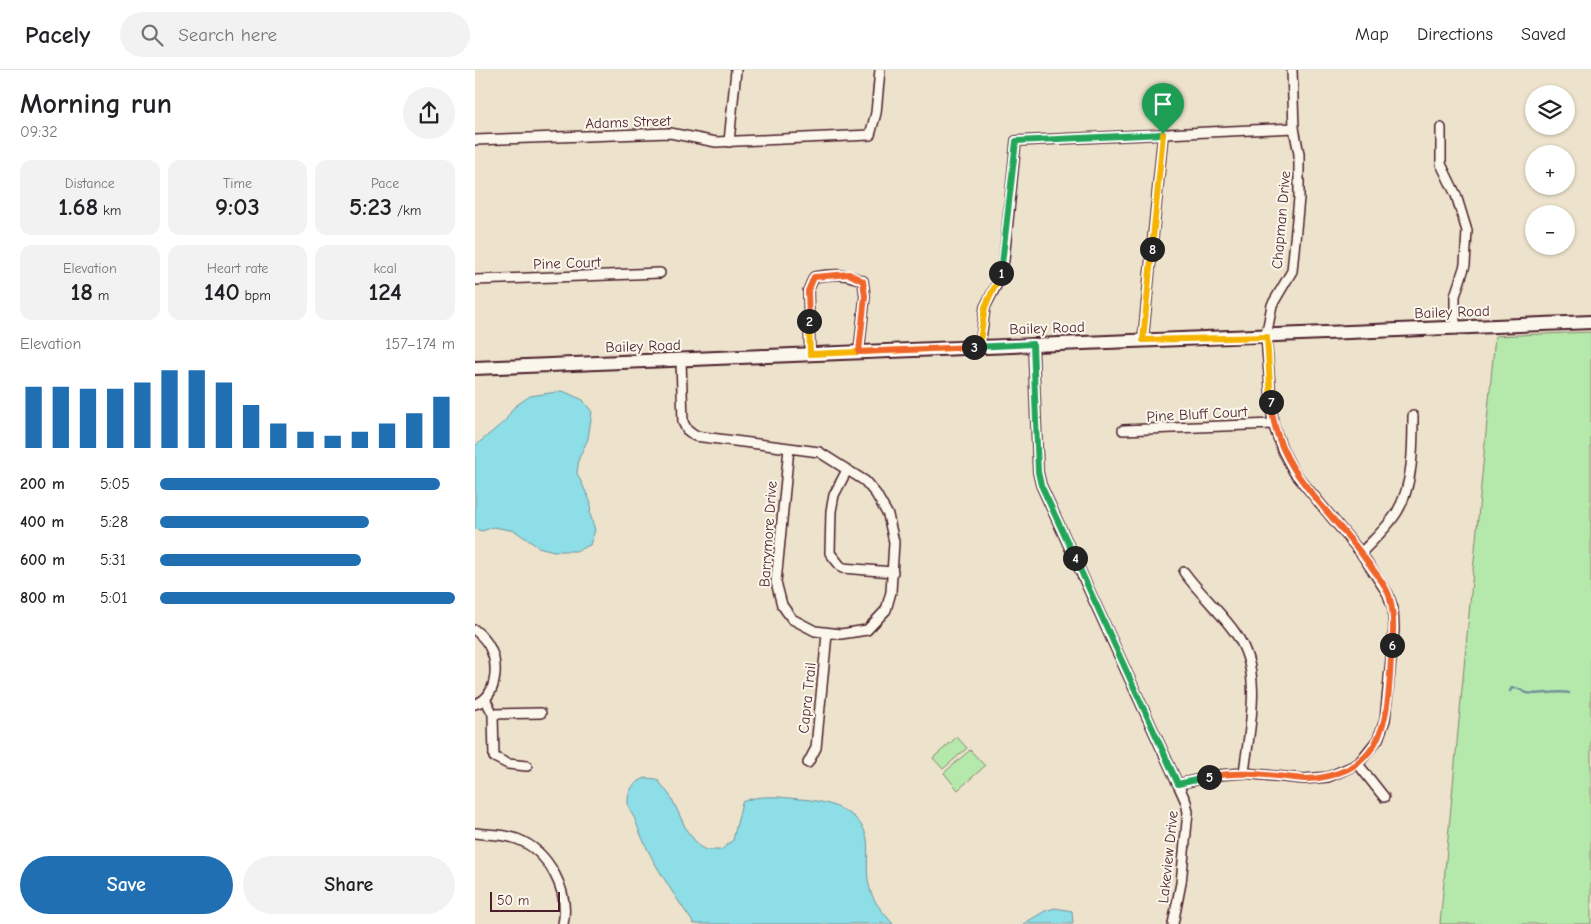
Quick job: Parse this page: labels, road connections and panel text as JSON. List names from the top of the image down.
{
  "streets": {
    "street": [
      "Adams Street",
      "Chapman Drive",
      "Pine Court",
      "Bailey Road",
      "Pine Bluff Court",
      "Barrymore Drive",
      "Capra Trail",
      "Lakeview Drive"
    ]
  },
  "crossings": [
    ["Chapman Drive", "Bailey Road"],
    ["Chapman Drive", "Pine Bluff Court"],
    ["Bailey Road", "Barrymore Drive"],
    ["Bailey Road", "Lakeview Drive"],
    ["Barrymore Drive", "Capra Trail"]
  ],
  "scale_bar": "50 m",
  "page": {
    "header": "Pacely",
    "search": "Search here",
    "nav": ["Map", "Directions", "Saved"],
    "heading": ["Morning run", "09:32"],
    "map_buttons": ["+", "−"],
    "stats": [
      ["Distance", "1.68 km"],
      ["Time", "9:03"],
      ["Pace", "5:23 /km"],
      ["Elevation", "18 m"],
      ["Heart rate", "140 bpm"],
      ["kcal", "124"]
    ],
    "pins": [
      "8",
      "1",
      "2",
      "3",
      "7",
      "4",
      "6",
      "5"
    ],
    "chart": ["Elevation", "157–174 m"],
    "list": [
      {
        "name": "200 m",
        "note": "5:05"
      },
      {
        "name": "400 m",
        "note": "5:28"
      },
      {
        "name": "600 m",
        "note": "5:31"
      },
      {
        "name": "800 m",
        "note": "5:01"
      }
    ],
    "buttons": ["Save", "Share"],
    "scale": "50 m"
  }
}
